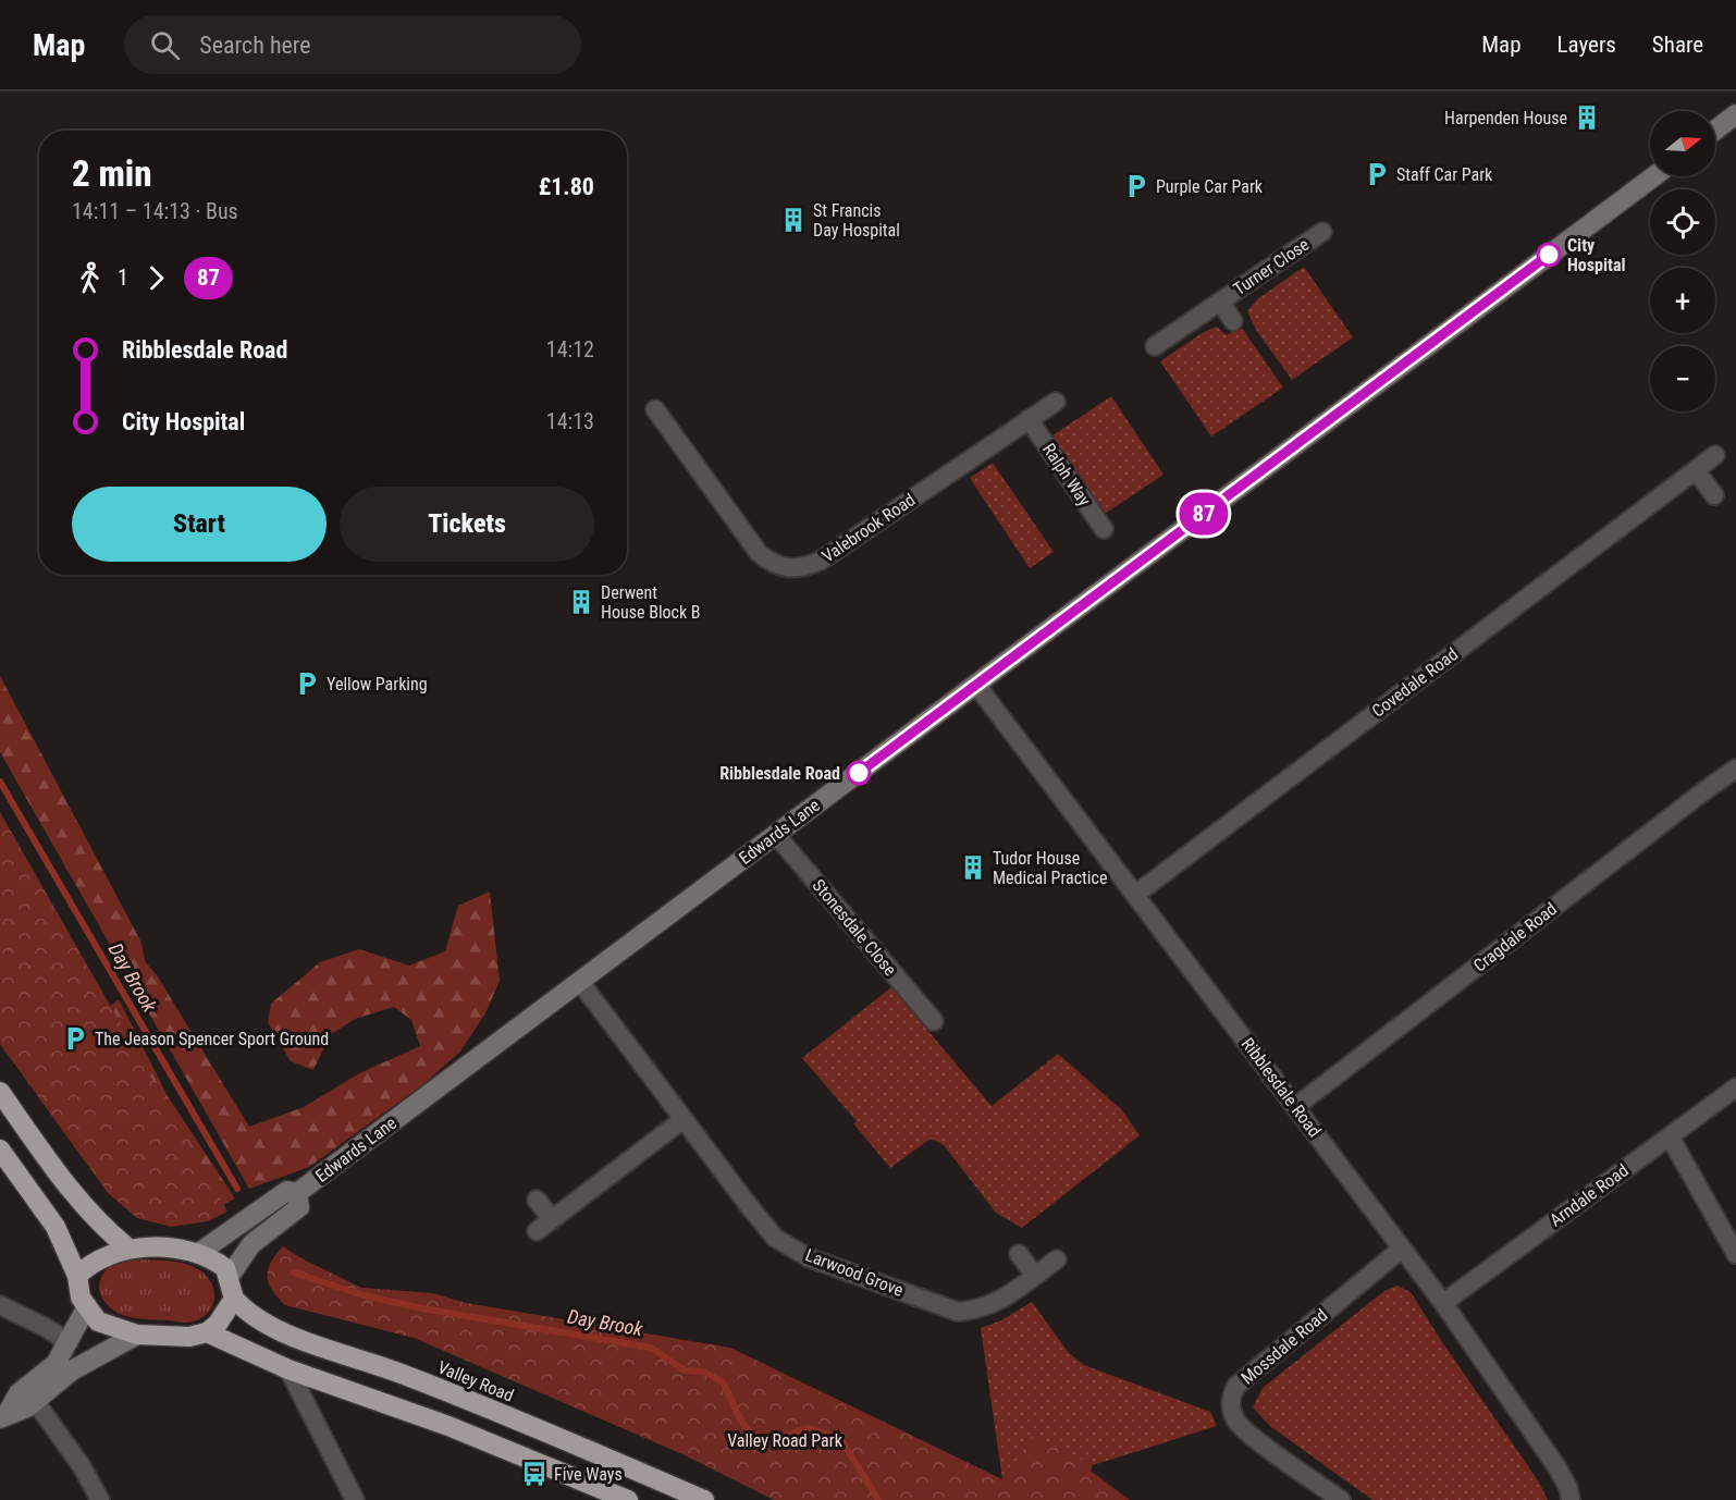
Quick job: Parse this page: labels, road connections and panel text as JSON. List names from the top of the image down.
{
  "streets": {
    "highway": ["Valley Road"],
    "street": [
      "Turner Close",
      "Ralph Way",
      "Valebrook Road",
      "Covedale Road",
      "Edwards Lane",
      "Stonesdale Close",
      "Cragdale Road",
      "Ribblesdale Road",
      "Arndale Road",
      "Larwood Grove",
      "Mossdale Road"
    ]
  },
  "crossings": [
    ["Ralph Way", "Valebrook Road"],
    ["Covedale Road", "Ribblesdale Road"],
    ["Edwards Lane", "Stonesdale Close"],
    ["Edwards Lane", "Ribblesdale Road"],
    ["Edwards Lane", "Larwood Grove"],
    ["Edwards Lane", "Valley Road"],
    ["Cragdale Road", "Ribblesdale Road"],
    ["Ribblesdale Road", "Arndale Road"],
    ["Ribblesdale Road", "Mossdale Road"]
  ],
  "water": ["Day Brook"],
  "parks": ["Valley Road Park"],
  "places": {
    "building": [
      "Harpenden House",
      "St Francis Day Hospital",
      "Derwent House Block B",
      "Tudor House Medical Practice"
    ],
    "parking": [
      "Staff Car Park",
      "Purple Car Park",
      "Yellow Parking",
      "The Jeason Spencer Sport Ground"
    ],
    "other": ["City Hospital", "Ribblesdale Road"],
    "bus stop": ["Five Ways"]
  },
  "lines": ["bus line 87"],
  "north": "right",
  "page": {
    "header": "Map",
    "search": "Search here",
    "nav": ["Map", "Layers", "Share"],
    "on_map": "87",
    "map_buttons": ["+", "−"],
    "heading": ["2 min", "14:11 – 14:13 · Bus", "£1.80"],
    "legs": ["1", "87"],
    "list": [
      {
        "name": "Ribblesdale Road",
        "value": "14:12"
      },
      {
        "name": "City Hospital",
        "value": "14:13"
      }
    ],
    "buttons": ["Start", "Tickets"]
  }
}
